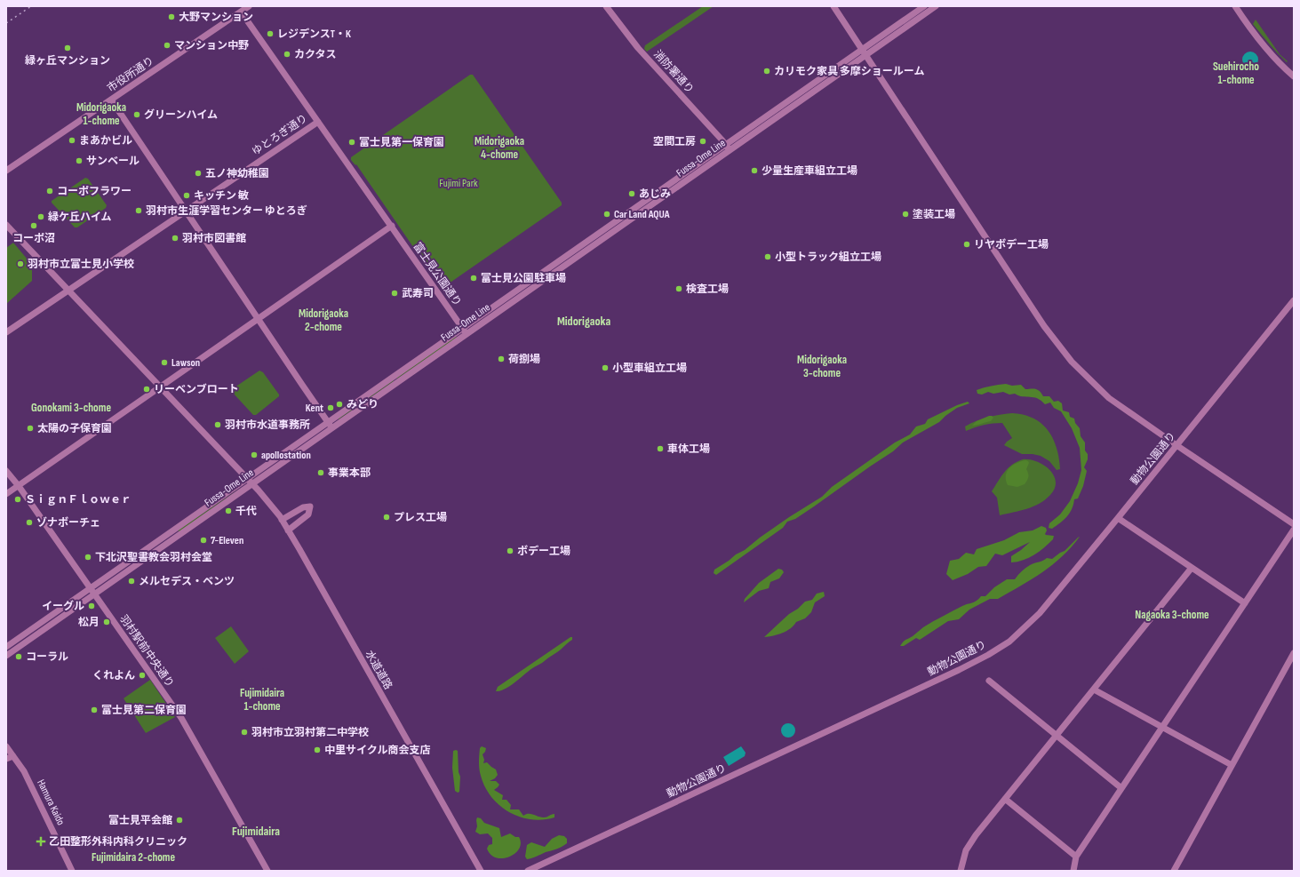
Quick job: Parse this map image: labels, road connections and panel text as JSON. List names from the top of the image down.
{
  "streets": {
    "street": [
      "消防署通り",
      "市役所通り",
      "ゆとろぎ通り",
      "Fussa-Ome Line",
      "富士見公園通り",
      "動物公園通り",
      "羽村駅前中央通り",
      "水道道路",
      "Hamura Kaido"
    ]
  },
  "crossings": [
    ["消防署通り", "Fussa-Ome Line"],
    ["市役所通り", "富士見公園通り"],
    ["ゆとろぎ通り", "富士見公園通り"],
    ["ゆとろぎ通り", "水道道路"],
    ["Fussa-Ome Line", "富士見公園通り"],
    ["Fussa-Ome Line", "羽村駅前中央通り"],
    ["Fussa-Ome Line", "水道道路"]
  ],
  "districts": [
    "Suehirocho 1-chome",
    "Midorigaoka 1-chome",
    "Midorigaoka 4-chome",
    "Midorigaoka 2-chome",
    "Midorigaoka",
    "Midorigaoka 3-chome",
    "Gonokami 3-chome",
    "Nagaoka 3-chome",
    "Fujimidaira 1-chome",
    "Fujimidaira",
    "Fujimidaira 2-chome"
  ],
  "parks": ["Fujimi Park"],
  "places": {
    "other": [
      "大野マンション",
      "レジデンスT・K",
      "マンション中野",
      "緑ヶ丘マンション",
      "カクタス",
      "カリモク家具 多摩ショールーム",
      "グリーンハイム",
      "まあかビル",
      "空間工房",
      "富士見第一保育園",
      "サンベール",
      "少量生産車組立工場",
      "五ノ神幼稚園",
      "コーポフラワー",
      "あじみ",
      "キッチン 敏",
      "羽村市生涯学習センター ゆとろぎ",
      "Car Land AQUA",
      "塗装工場",
      "緑ケ丘ハイム",
      "コーポ沼",
      "羽村市図書館",
      "リヤボデー工場",
      "小型トラック組立工場",
      "羽村市立富士見小学校",
      "富士見公園駐車場",
      "検査工場",
      "武寿司",
      "荷捌場",
      "Lawson",
      "小型車組立工場",
      "リーベンブロート",
      "みどり",
      "Kent",
      "羽村市水道事務所",
      "太陽の子保育園",
      "車体工場",
      "apollostation",
      "事業本部",
      "ＳｉｇｎＦｌｏｗｅｒ",
      "千代",
      "プレス工場",
      "ゾナボーチェ",
      "7-Eleven",
      "ボデー工場",
      "下北沢聖書教会羽村会堂",
      "メルセデス・ベンツ",
      "イーグル",
      "松月",
      "コーラル",
      "くれよん",
      "富士見第二保育園",
      "羽村市立羽村第二中学校",
      "中里サイクル商会支店",
      "富士見平会館"
    ],
    "health": ["乙田整形外科内科クリニック"]
  }
}
